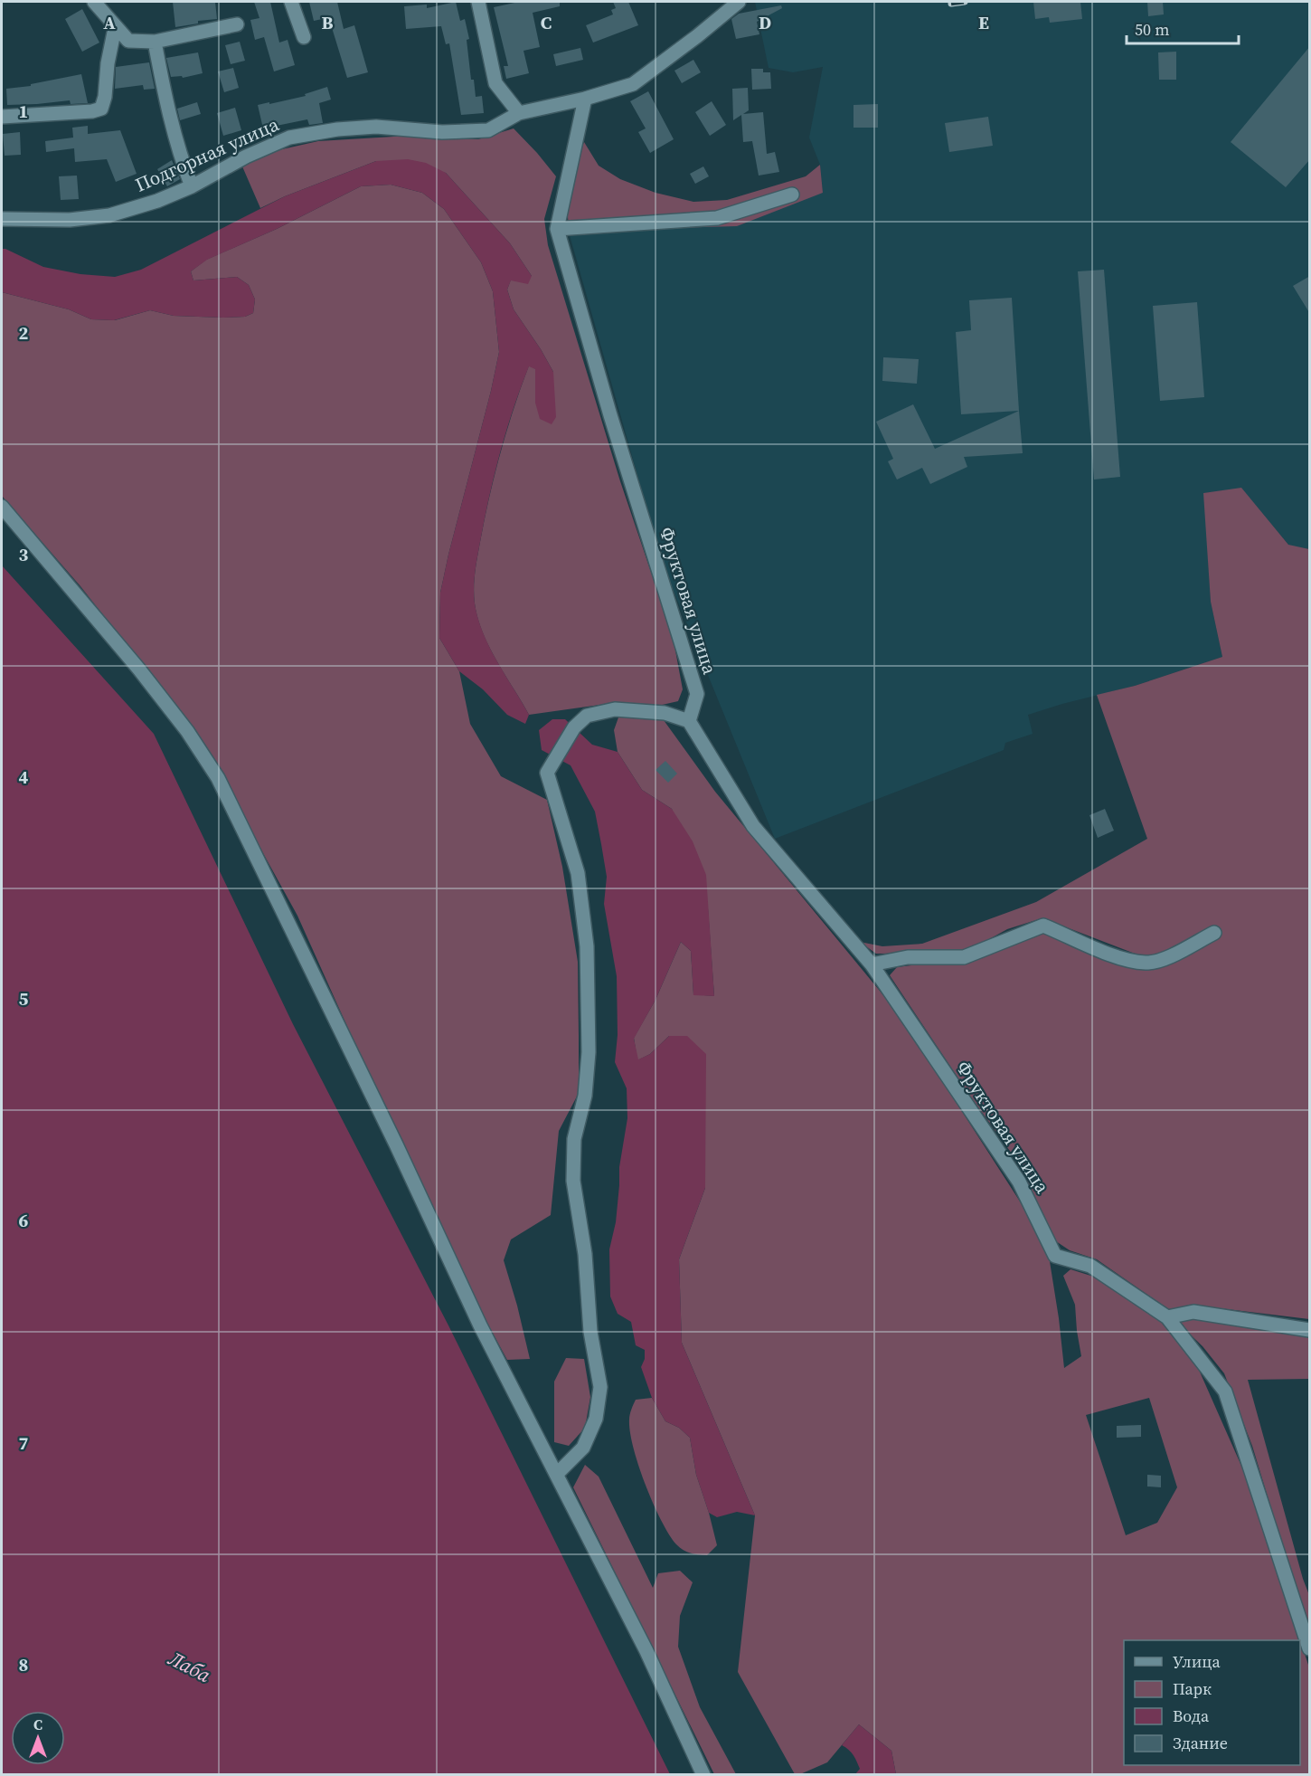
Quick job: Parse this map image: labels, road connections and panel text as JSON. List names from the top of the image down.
{
  "streets": {
    "street": ["Подгорная улица", "Фруктовая улица"]
  },
  "crossings": [
    ["Подгорная улица", "Фруктовая улица"]
  ],
  "water": ["Лаба"],
  "legend": [
    "Улица",
    "Парк",
    "Вода",
    "Здание"
  ],
  "scale_bar": "50 m",
  "north": "top",
  "grid": {
    "columns": [
      "A",
      "B",
      "C",
      "D",
      "E"
    ],
    "rows": [
      "1",
      "2",
      "3",
      "4",
      "5",
      "6",
      "7",
      "8"
    ]
  }
}
